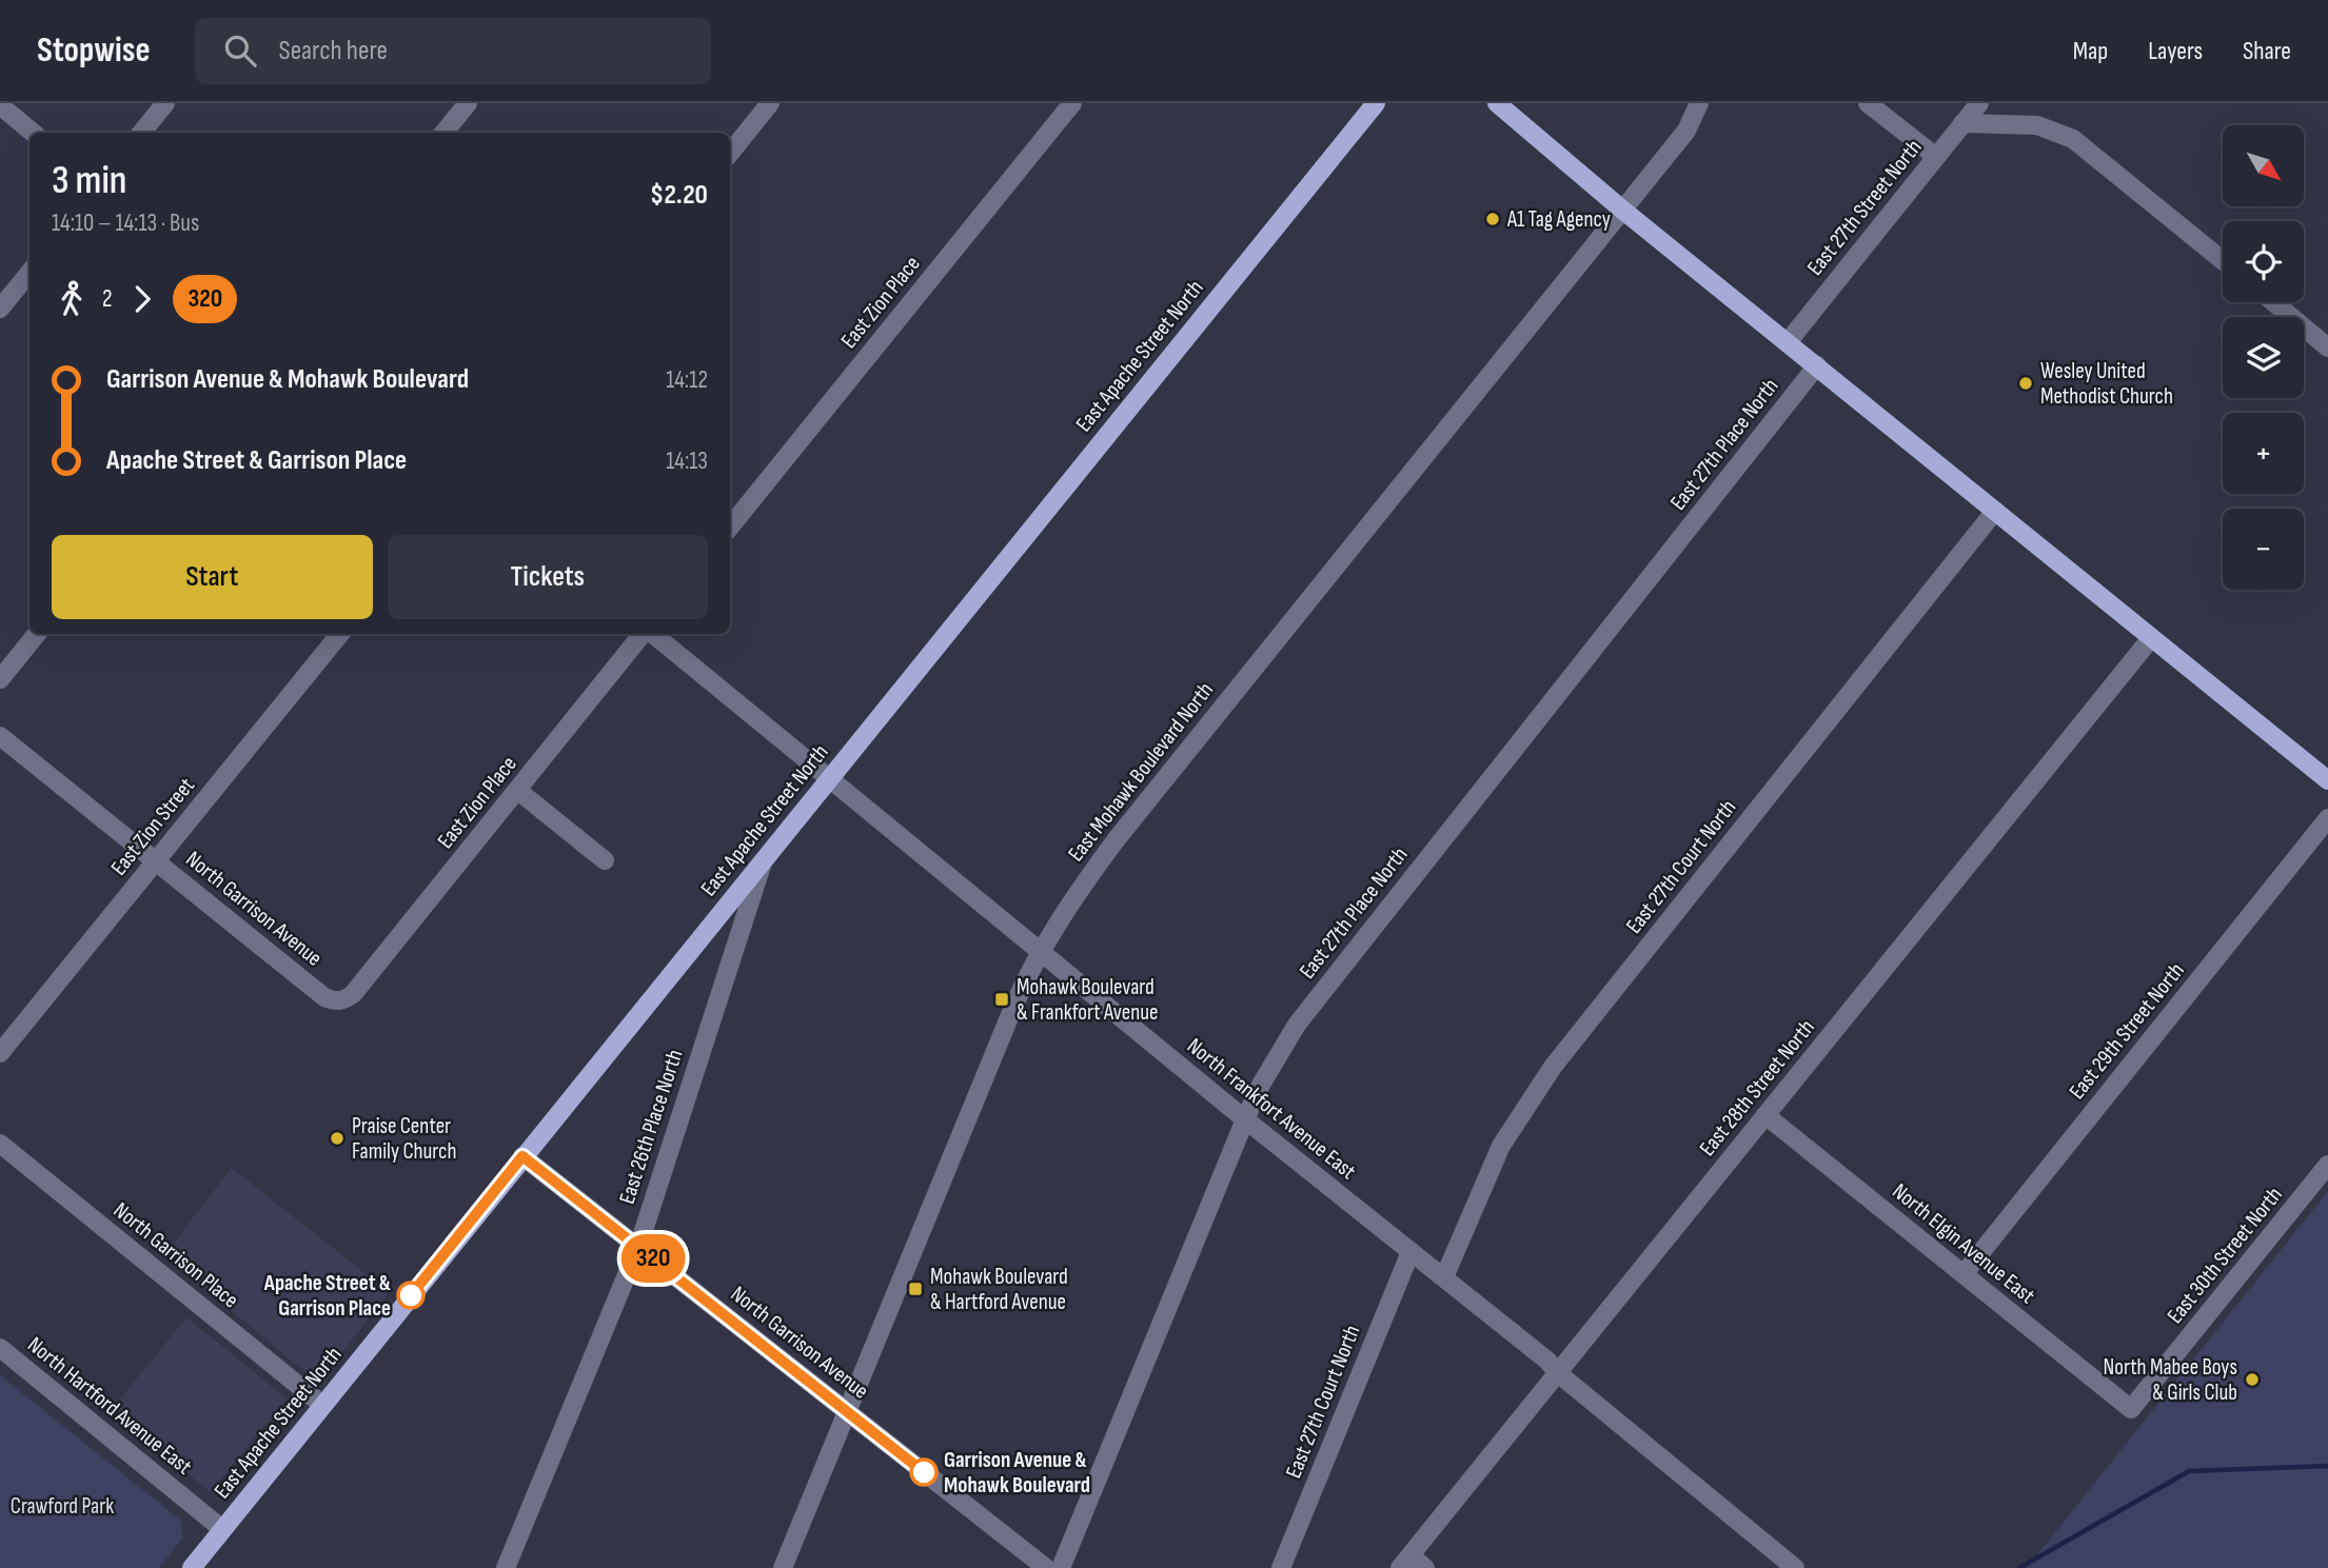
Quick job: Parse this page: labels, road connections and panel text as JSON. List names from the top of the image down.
{
  "streets": {
    "main road": ["East Apache Street North"],
    "street": [
      "East 27th Street North",
      "East Zion Place",
      "East 27th Place North",
      "East Mohawk Boulevard North",
      "East Zion Street",
      "East 27th Court North",
      "North Garrison Avenue",
      "East 29th Street North",
      "East 28th Street North",
      "North Frankfort Avenue East",
      "East 26th Place North",
      "North Elgin Avenue East",
      "North Garrison Place",
      "East 30th Street North",
      "North Hartford Avenue East"
    ]
  },
  "crossings": [
    ["East Zion Place", "North Garrison Avenue"],
    ["East Apache Street North", "North Garrison Avenue"],
    ["East Apache Street North", "North Frankfort Avenue East"],
    ["East Apache Street North", "East 26th Place North"],
    ["East Apache Street North", "North Garrison Place"],
    ["East Apache Street North", "North Hartford Avenue East"],
    ["East 27th Place North", "North Frankfort Avenue East"],
    ["East Mohawk Boulevard North", "North Garrison Avenue"],
    ["East Mohawk Boulevard North", "North Frankfort Avenue East"],
    ["East Zion Street", "North Garrison Avenue"],
    ["East 27th Court North", "North Frankfort Avenue East"],
    ["North Garrison Avenue", "East 26th Place North"],
    ["East 29th Street North", "North Elgin Avenue East"],
    ["East 28th Street North", "North Frankfort Avenue East"],
    ["East 28th Street North", "North Elgin Avenue East"],
    ["North Elgin Avenue East", "East 30th Street North"]
  ],
  "parks": ["Crawford Park"],
  "places": {
    "other": [
      "A1 Tag Agency",
      "Wesley United Methodist Church",
      "Praise Center Family Church",
      "Apache Street & Garrison Place",
      "North Mabee Boys & Girls Club",
      "Garrison Avenue & Mohawk Boulevard"
    ],
    "transit": ["Mohawk Boulevard & Frankfort Avenue", "Mohawk Boulevard & Hartford Avenue"]
  },
  "lines": ["bus line 320"],
  "north": "bottom right",
  "page": {
    "header": "Stopwise",
    "search": "Search here",
    "nav": ["Map", "Layers", "Share"],
    "on_map": "320",
    "map_buttons": ["+", "−"],
    "heading": ["3 min", "14:10 – 14:13 · Bus", "$2.20"],
    "legs": ["2", "320"],
    "list": [
      {
        "name": "Garrison Avenue & Mohawk Boulevard",
        "value": "14:12"
      },
      {
        "name": "Apache Street & Garrison Place",
        "value": "14:13"
      }
    ],
    "buttons": ["Start", "Tickets"]
  }
}
